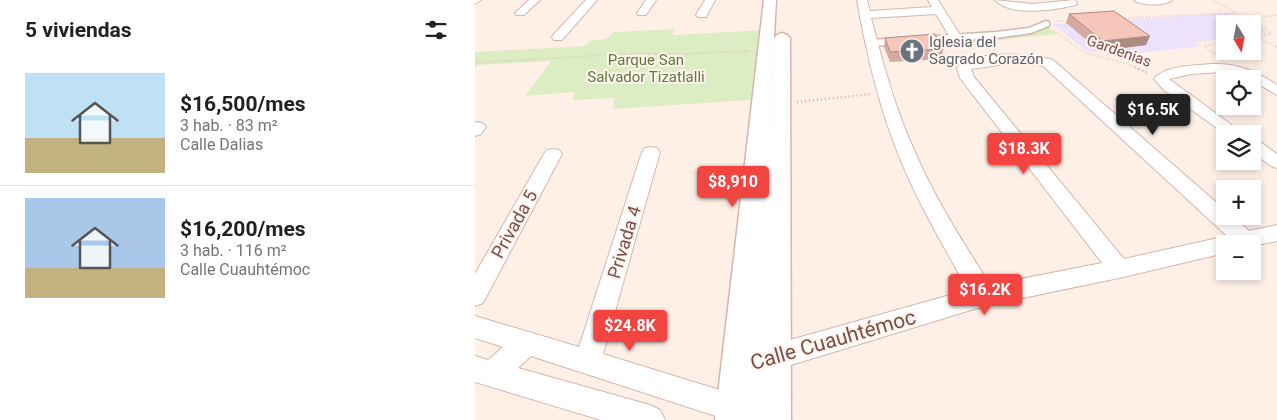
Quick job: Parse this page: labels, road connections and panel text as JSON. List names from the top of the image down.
{
  "streets": {
    "street": ["Privada 5", "Privada 4", "Calle Cuauhtémoc"],
    "path": ["Gardenias"]
  },
  "parks": ["Parque San Salvador Tizatlalli"],
  "places": {
    "church": ["Iglesia del Sagrado Corazón"]
  },
  "north": "bottom",
  "page": {
    "heading": "5 viviendas",
    "map_buttons": ["+", "−"],
    "list": [
      {
        "name": "$16,500/mes",
        "note": "3 hab. · 83 m² · Calle Dalias"
      },
      {
        "name": "$16,200/mes",
        "note": "3 hab. · 116 m² · Calle Cuauhtémoc"
      }
    ],
    "price": [
      "$16.5K",
      "$18.3K",
      "$8,910",
      "$16.2K",
      "$24.8K"
    ]
  }
}
